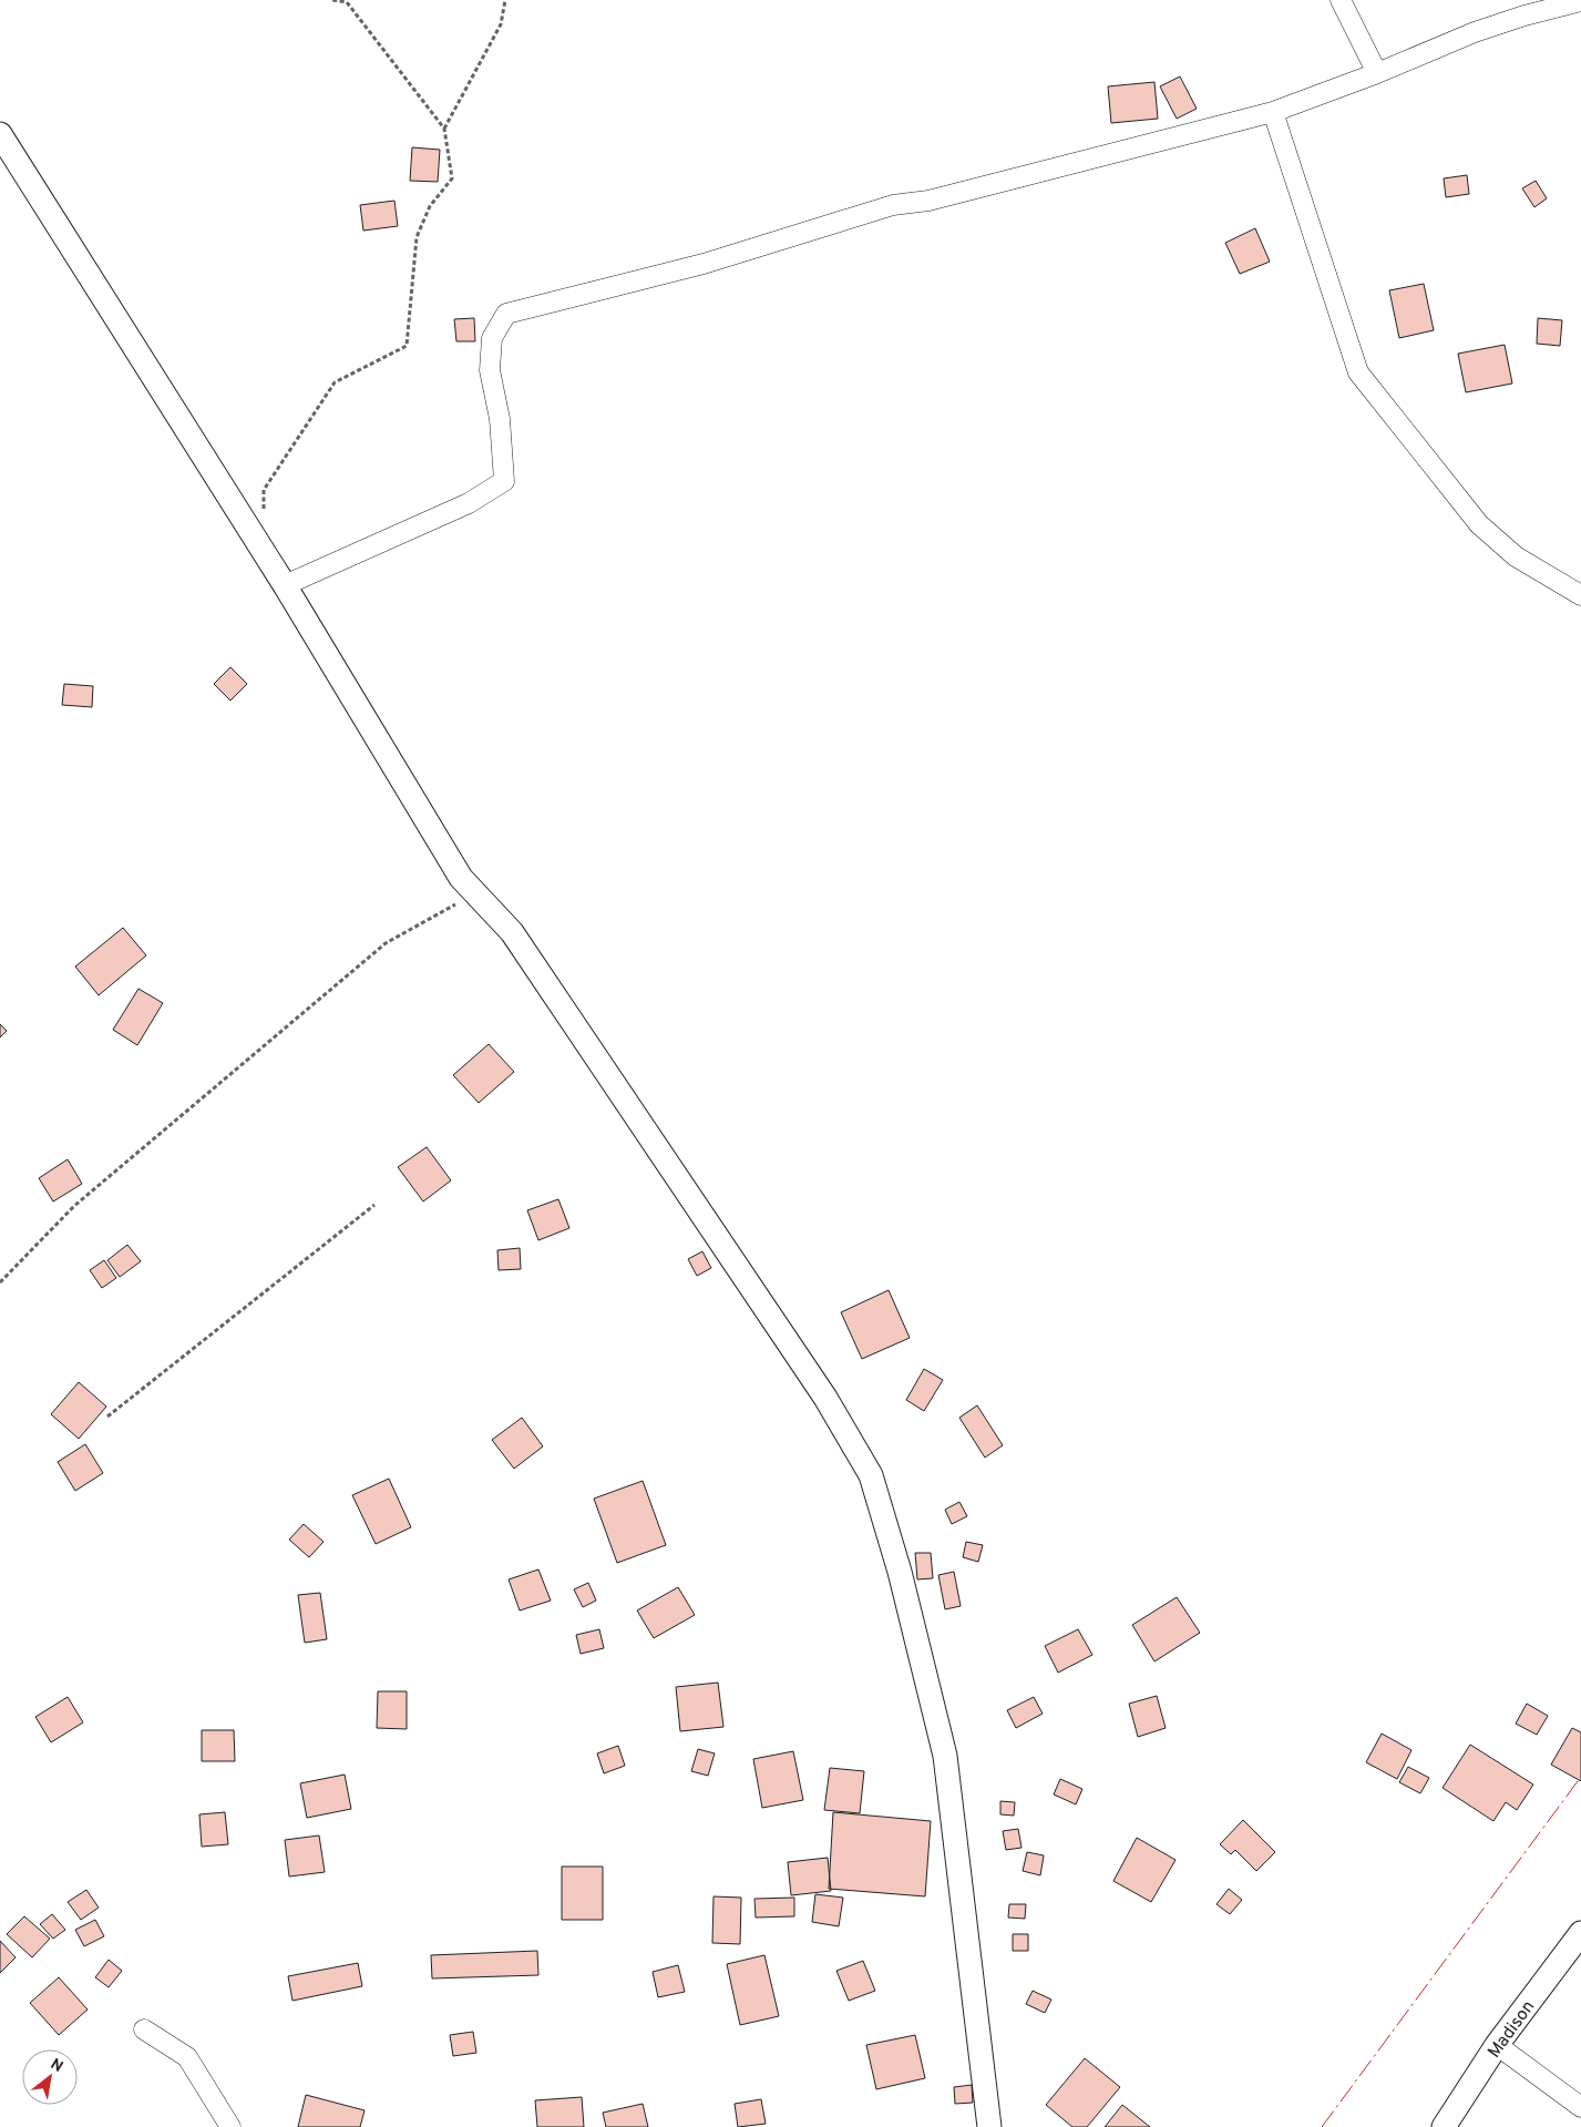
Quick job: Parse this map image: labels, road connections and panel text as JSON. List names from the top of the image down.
{
  "streets": {
    "street": ["Madison"]
  },
  "north": "top right"
}
